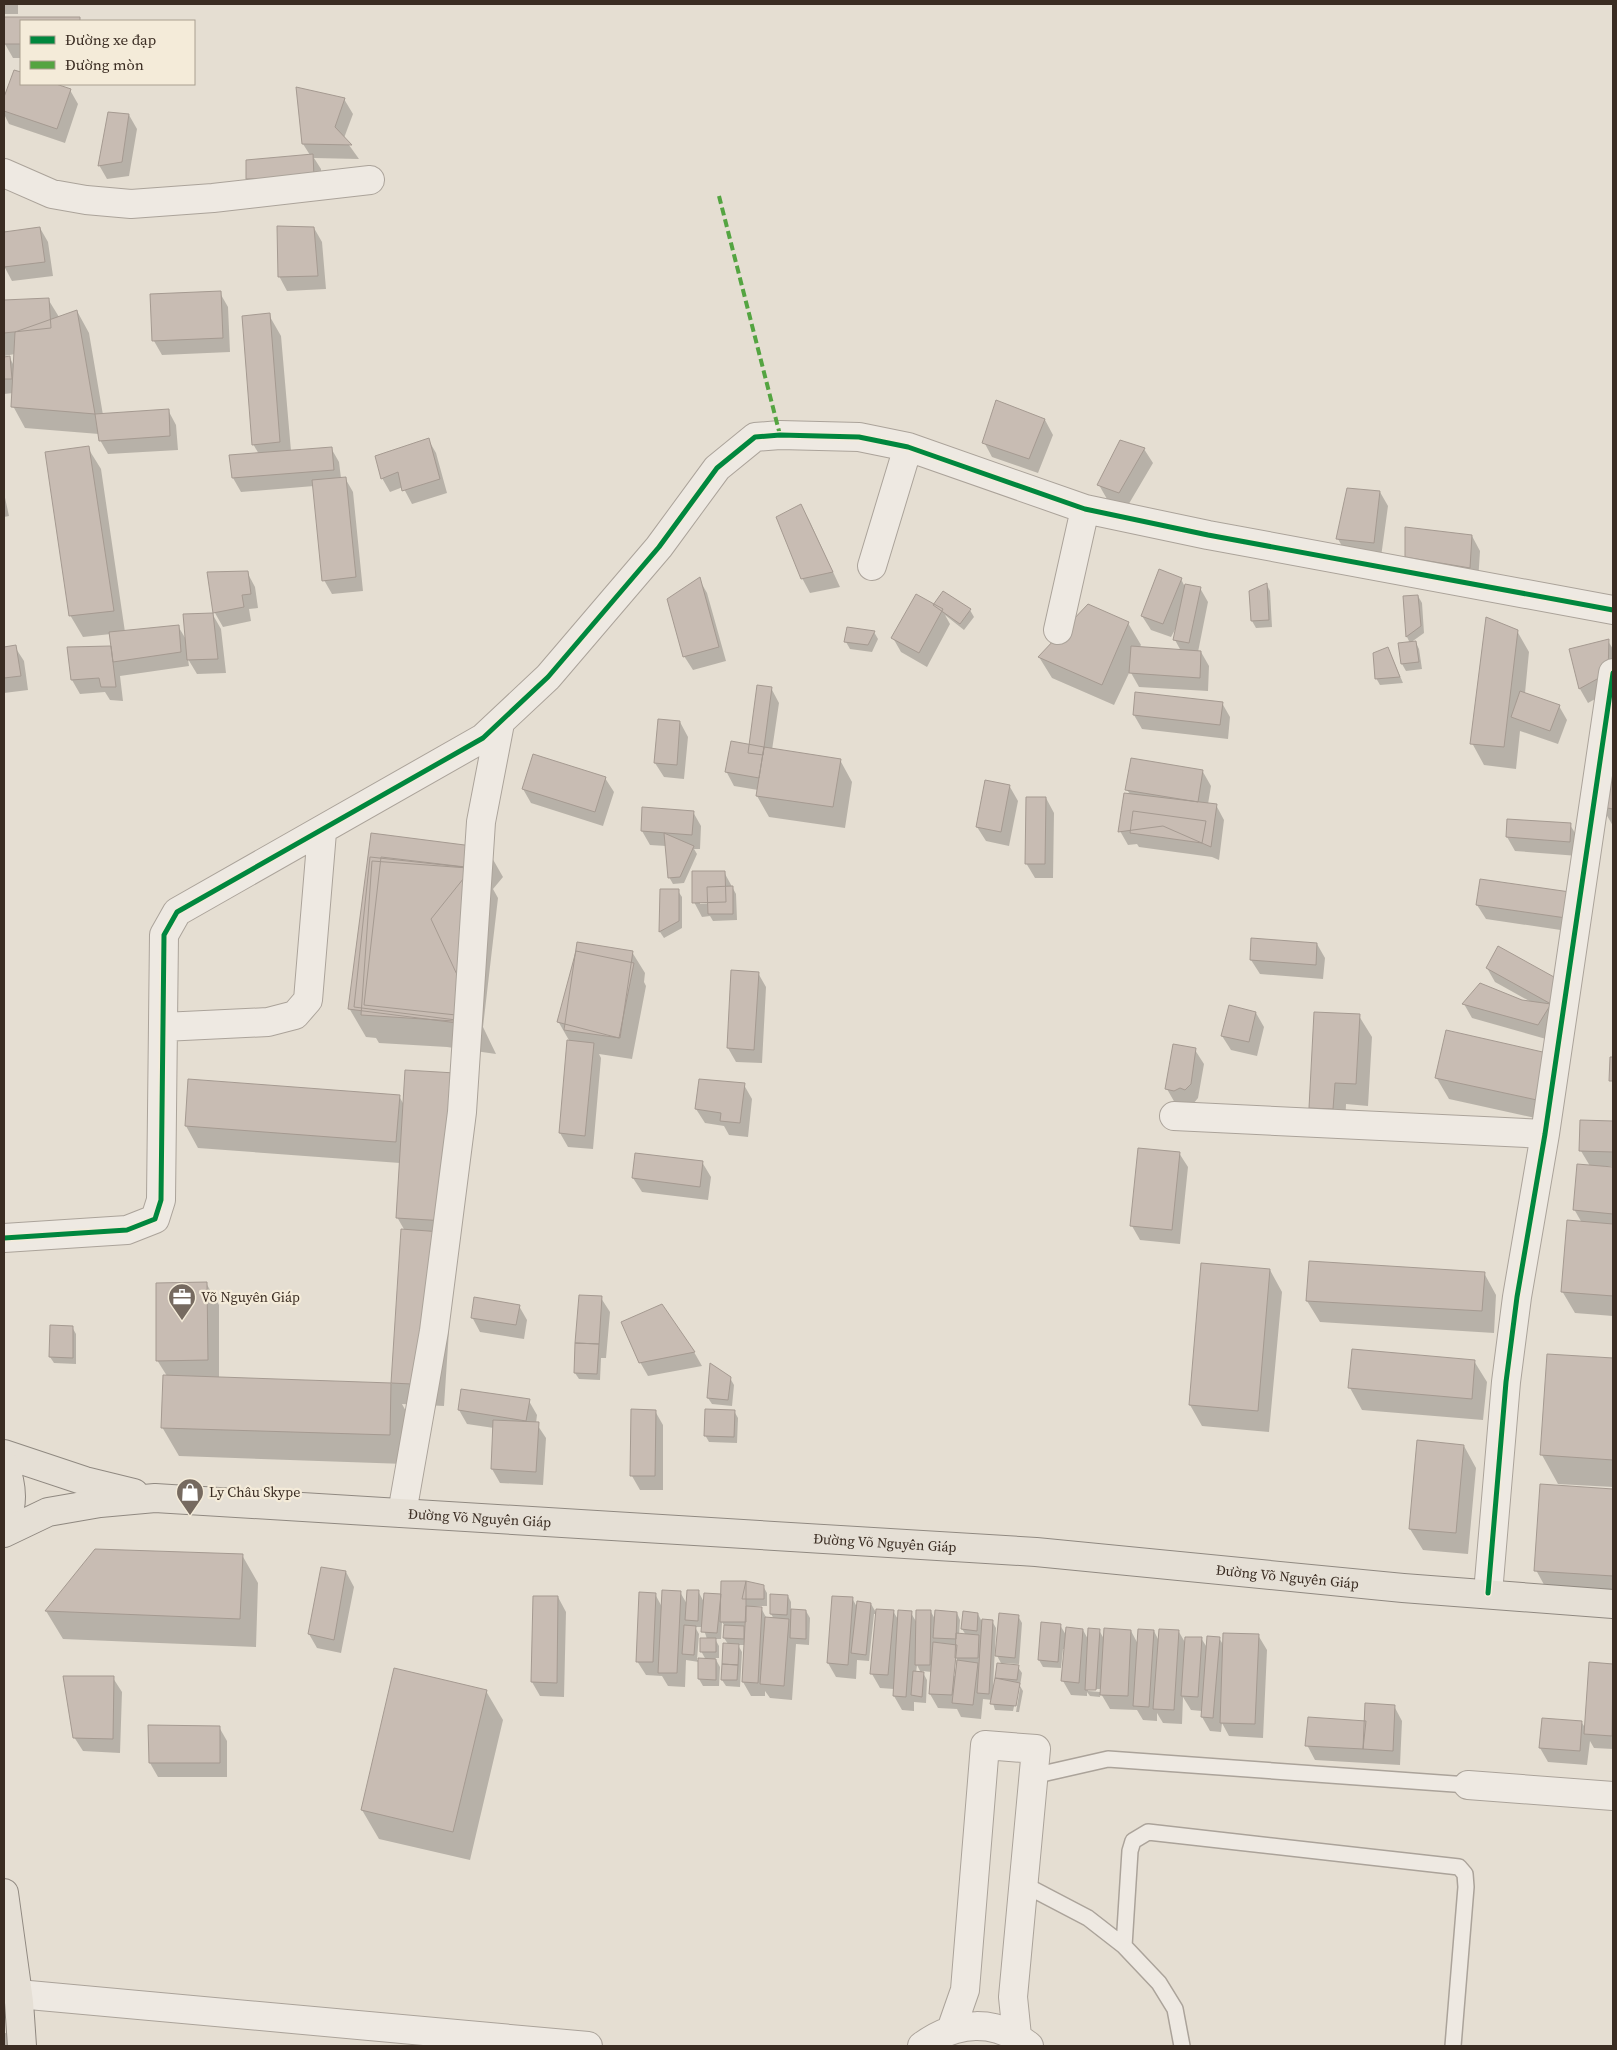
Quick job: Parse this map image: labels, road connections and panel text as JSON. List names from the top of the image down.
{
  "streets": {
    "main road": ["Đường Võ Nguyên Giáp"]
  },
  "places": {
    "office": ["Võ Nguyên Giáp"],
    "shop": ["Ly Châu Skype"]
  },
  "legend": ["Đường xe đạp", "Đường mòn"]
}
